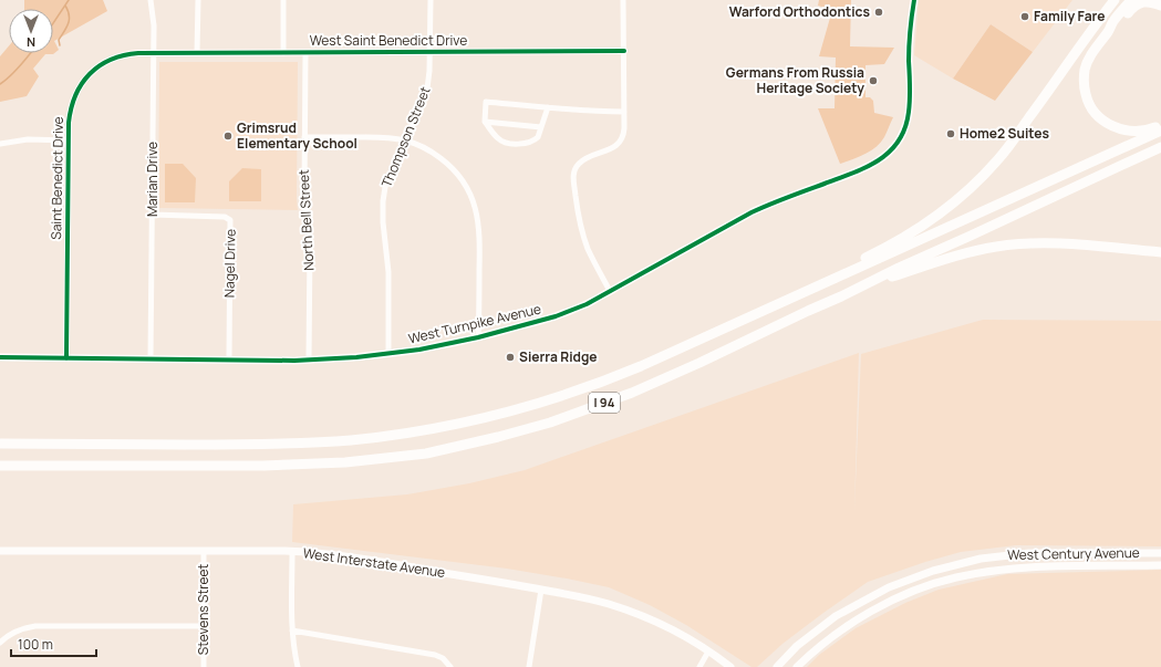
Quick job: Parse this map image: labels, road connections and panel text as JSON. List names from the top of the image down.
{
  "streets": {
    "highway": ["I 94"],
    "street": [
      "West Saint Benedict Drive",
      "Thompson Street",
      "Saint Benedict Drive",
      "Marian Drive",
      "North Bell Street",
      "Nagel Drive",
      "West Turnpike Avenue",
      "West Century Avenue",
      "West Interstate Avenue",
      "Stevens Street"
    ]
  },
  "crossings": [
    ["West Saint Benedict Drive", "Thompson Street"],
    ["West Saint Benedict Drive", "Saint Benedict Drive"],
    ["West Saint Benedict Drive", "Marian Drive"],
    ["West Saint Benedict Drive", "North Bell Street"],
    ["Thompson Street", "West Turnpike Avenue"],
    ["Saint Benedict Drive", "Marian Drive"],
    ["Saint Benedict Drive", "West Turnpike Avenue"],
    ["Marian Drive", "Nagel Drive"],
    ["Marian Drive", "West Turnpike Avenue"],
    ["North Bell Street", "West Turnpike Avenue"],
    ["Nagel Drive", "West Turnpike Avenue"],
    ["West Interstate Avenue", "Stevens Street"]
  ],
  "places": [
    "Warford Orthodontics",
    "Family Fare",
    "Germans From Russia Heritage Society",
    "Home2 Suites",
    "Grimsrud Elementary School",
    "Sierra Ridge"
  ],
  "scale_bar": "100 m",
  "north": "bottom"
}
